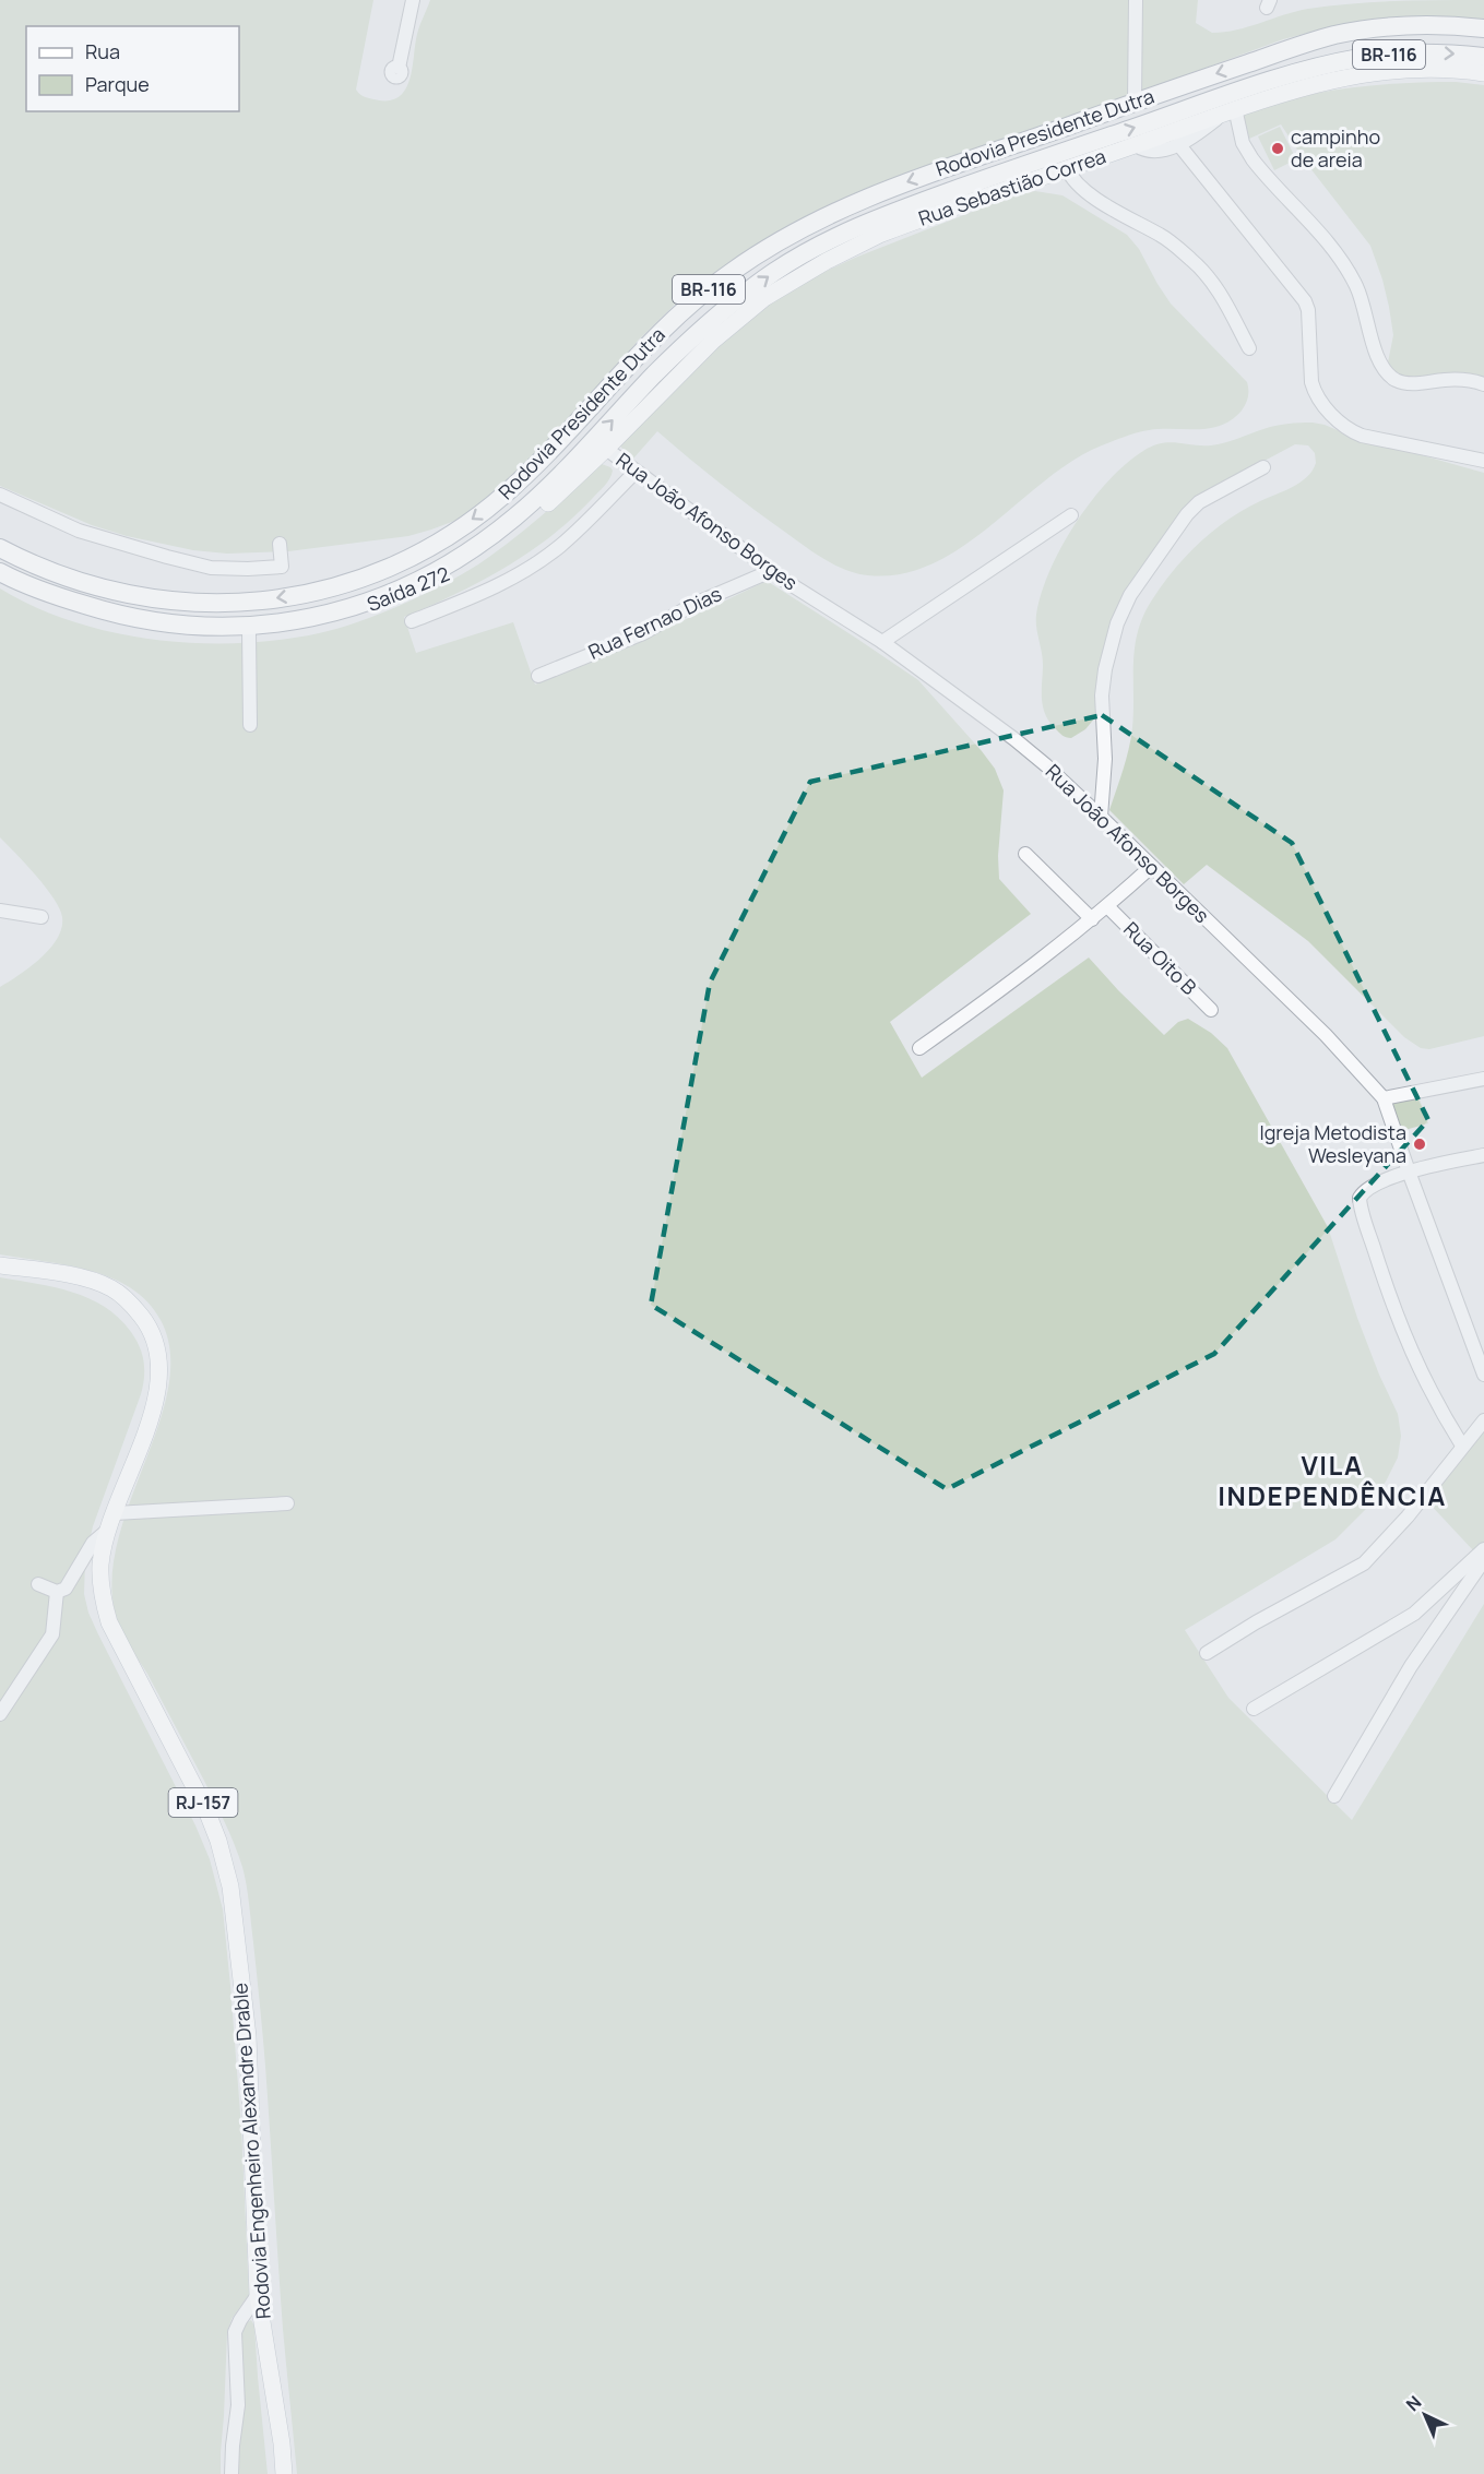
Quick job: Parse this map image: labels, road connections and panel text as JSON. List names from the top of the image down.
{
  "streets": {
    "highway": ["BR-116", "Rodovia Presidente Dutra", "Saída 272"],
    "main road": ["Rua Sebastião Correa", "RJ-157", "Rodovia Engenheiro Alexandre Drable"],
    "street": ["Rua João Afonso Borges", "Rua Fernao Dias", "Rua Oito B"]
  },
  "crossings": [
    ["Rodovia Presidente Dutra", "Saída 272"],
    ["Rua Sebastião Correa", "Rua João Afonso Borges"],
    ["Rua Sebastião Correa", "Saída 272"],
    ["Rua João Afonso Borges", "Rua Fernao Dias"]
  ],
  "districts": ["VILA INDEPENDÊNCIA"],
  "places": ["campinho de areia", "Igreja Metodista Wesleyana"],
  "legend": ["Rua", "Parque"],
  "north": "top left"
}
